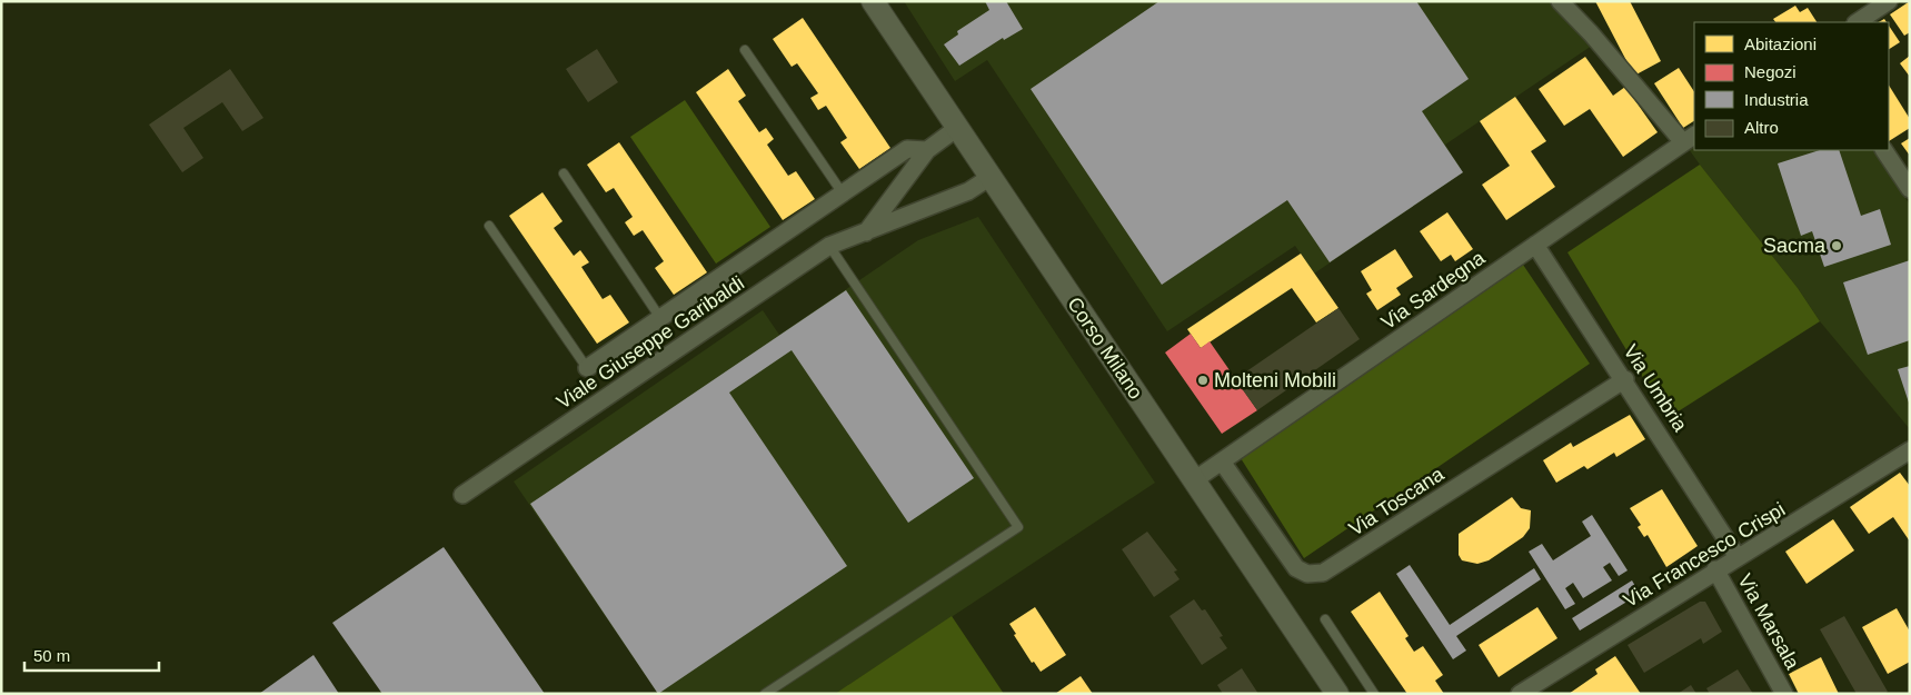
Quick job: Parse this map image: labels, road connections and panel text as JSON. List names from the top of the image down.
{
  "streets": {
    "main road": ["Corso Milano"],
    "street": [
      "Via Sardegna",
      "Viale Giuseppe Garibaldi",
      "Via Umbria",
      "Via Toscana",
      "Via Francesco Crispi",
      "Via Marsala"
    ]
  },
  "crossings": [
    ["Via Sardegna", "Corso Milano"],
    ["Via Sardegna", "Via Umbria"],
    ["Via Sardegna", "Via Toscana"],
    ["Viale Giuseppe Garibaldi", "Corso Milano"],
    ["Via Umbria", "Via Toscana"],
    ["Via Umbria", "Via Francesco Crispi"],
    ["Via Francesco Crispi", "Via Marsala"]
  ],
  "places": ["Sacma", "Molteni Mobili"],
  "legend": [
    "Abitazioni",
    "Negozi",
    "Industria",
    "Altro"
  ],
  "scale_bar": "50 m"
}
